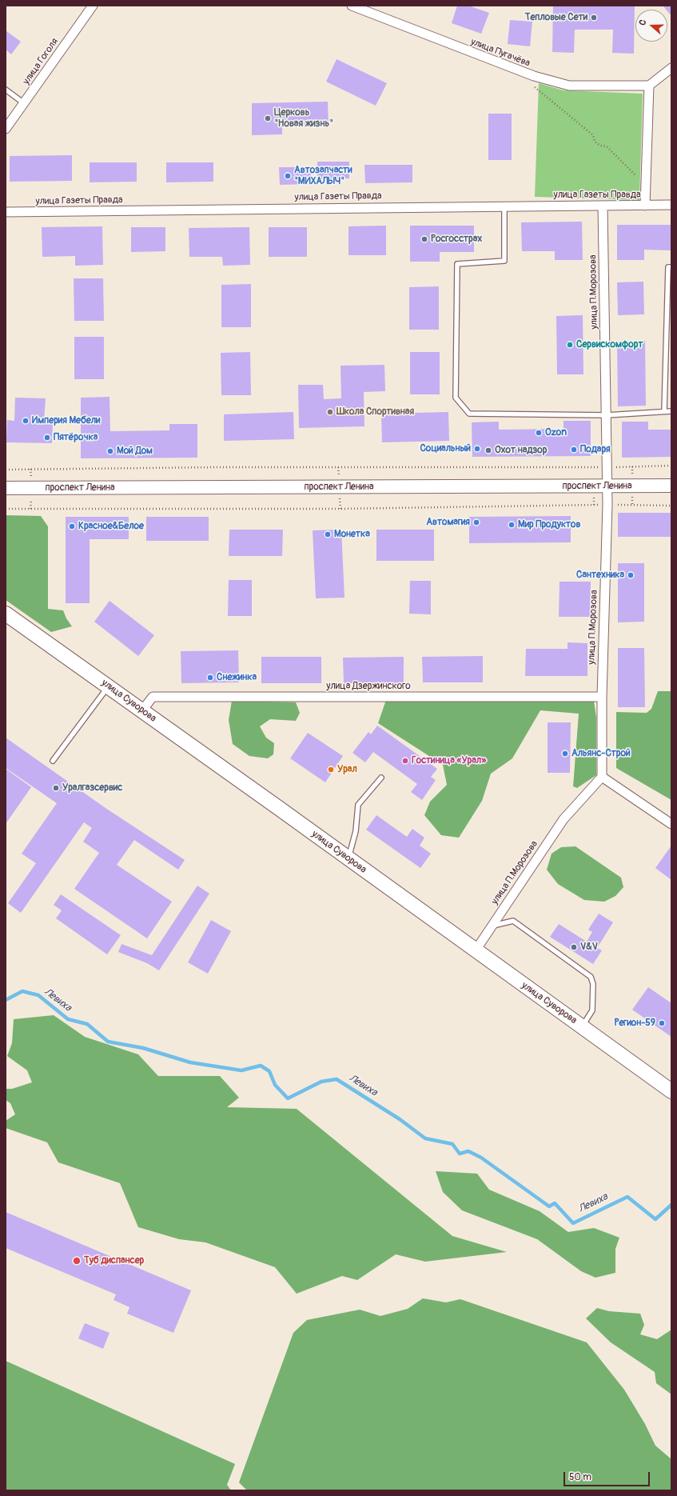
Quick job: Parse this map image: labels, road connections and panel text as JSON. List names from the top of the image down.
{
  "streets": {
    "main road": ["проспект Ленина", "улица Суворова"],
    "street": [
      "улица Пугачёва",
      "улица Гоголя",
      "улица Газеты Правда",
      "улица П.Морозова",
      "улица Дзержинского"
    ]
  },
  "crossings": [
    ["улица Газеты Правда", "улица П.Морозова"],
    ["улица П.Морозова", "проспект Ленина"],
    ["улица П.Морозова", "улица Дзержинского"],
    ["улица П.Морозова", "улица Суворова"],
    ["улица Дзержинского", "улица Суворова"]
  ],
  "water": ["Левиха"],
  "places": [
    "Тепловые Сети",
    "Церковь \"Новая жизнь\"",
    "Автозапчасти \"МИХАЛЫЧ\"",
    "Росгосстрах",
    "Сервискомфорт",
    "Школа Спортивная",
    "Империя Мебели",
    "Ozon",
    "Пятёрочка",
    "Социальный",
    "Подаря",
    "Охот надзор",
    "Мой Дом",
    "Автомагия",
    "Мир Продуктов",
    "Красное&Белое",
    "Монетка",
    "Сантехника",
    "Снежинка",
    "Альянс-Строй",
    "Гостиница «Урал»",
    "Урал",
    "Уралгазсервис",
    "V&V",
    "Регион-59",
    "Туб диспансер"
  ],
  "scale_bar": "50 m",
  "north": "left"
}
